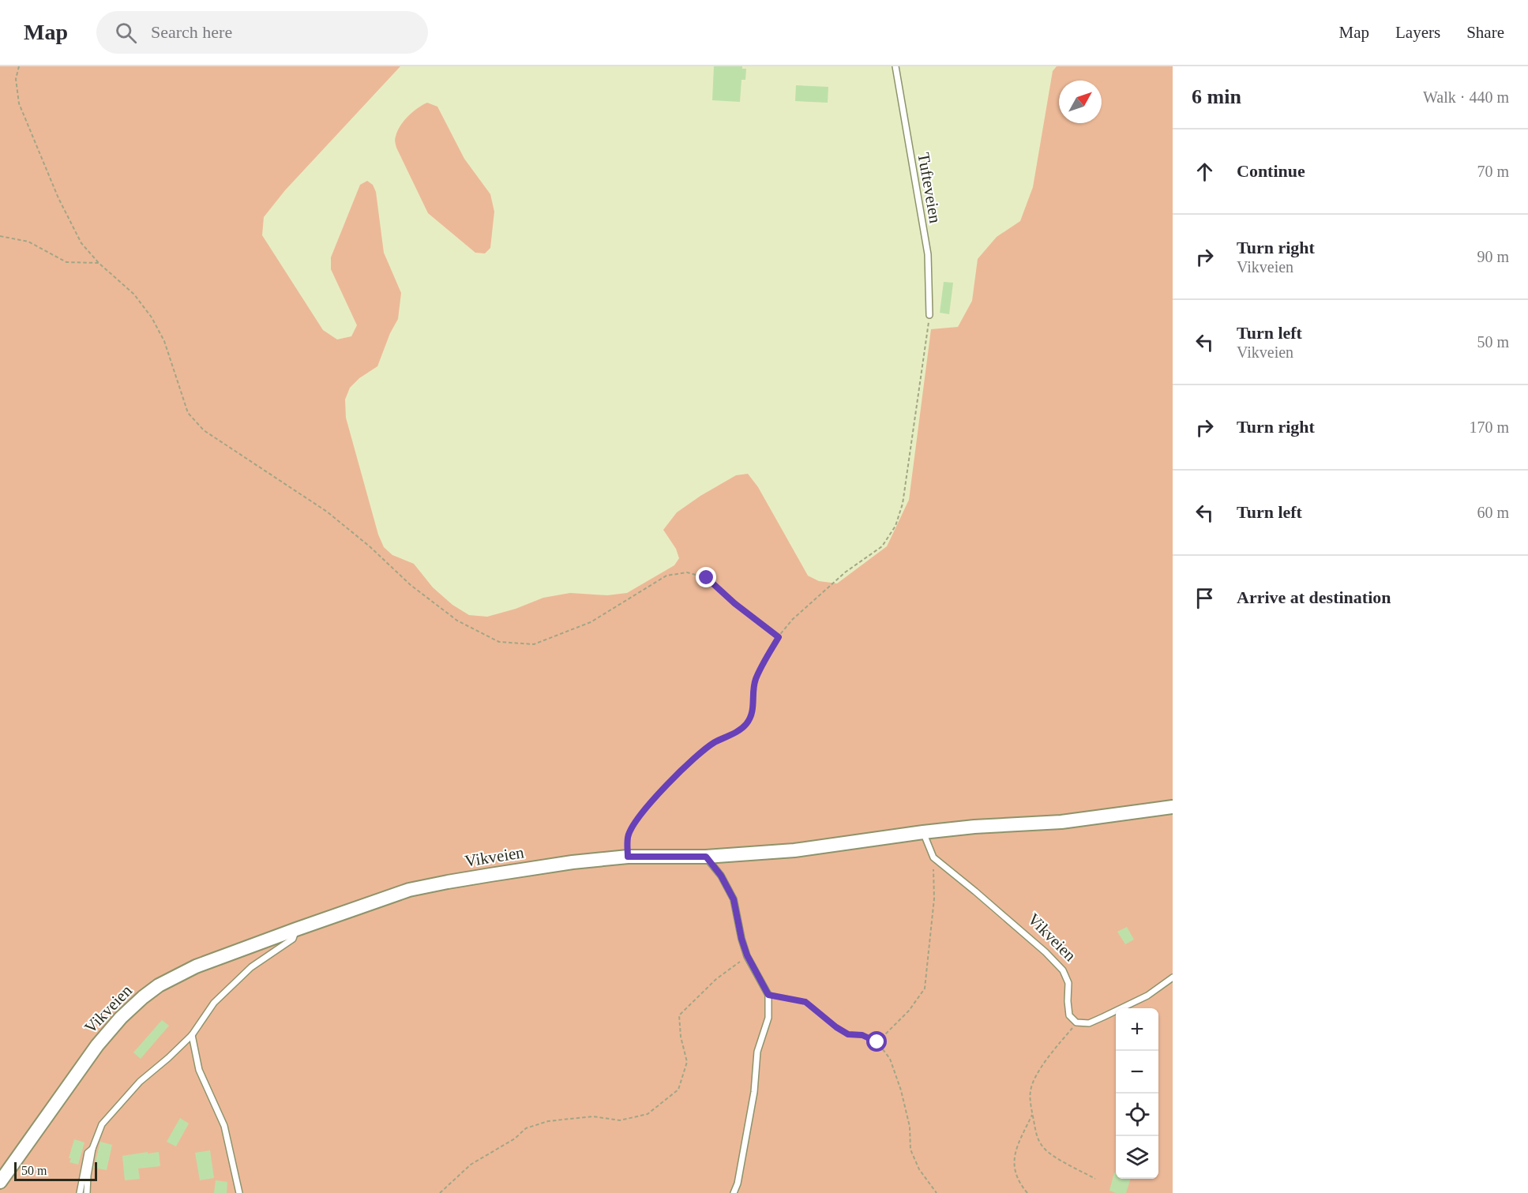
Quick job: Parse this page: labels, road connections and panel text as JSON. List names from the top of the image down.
{
  "streets": {
    "street": ["Vikveien"],
    "lane": ["Tufteveien"]
  },
  "scale_bar": "50 m",
  "north": "top right",
  "page": {
    "header": "Map",
    "search": "Search here",
    "nav": ["Map", "Layers", "Share"],
    "heading": ["6 min", "Walk · 440 m"],
    "list": [
      ["Continue", "70 m"],
      ["Turn right", "Vikveien", "90 m"],
      ["Turn left", "Vikveien", "50 m"],
      ["Turn right", "170 m"],
      ["Turn left", "60 m"],
      "Arrive at destination"
    ],
    "map_buttons": ["+", "−"],
    "scale": "50 m"
  }
}
